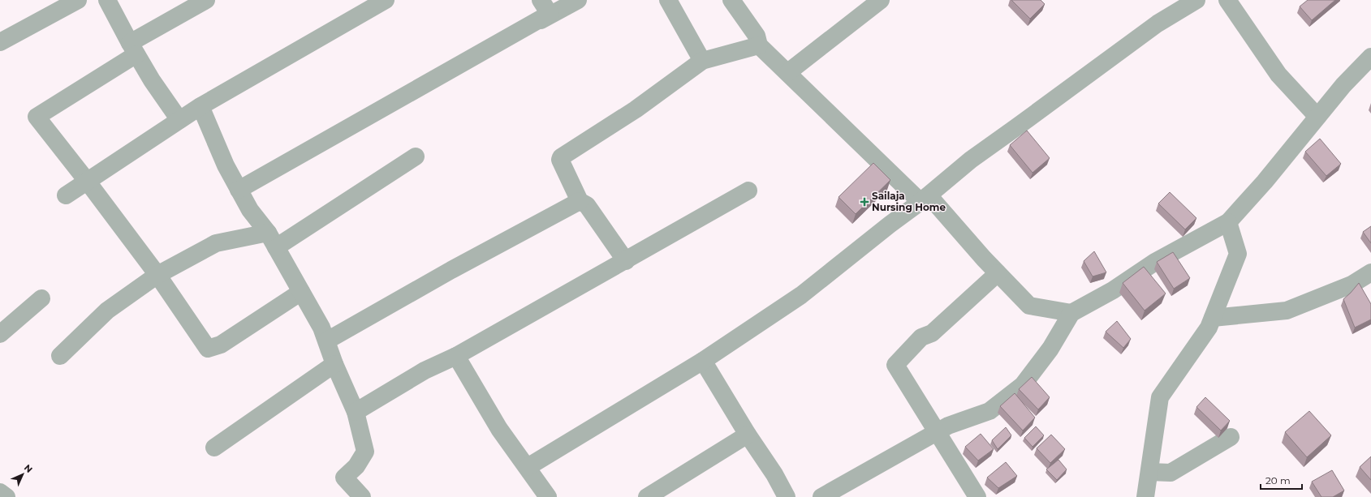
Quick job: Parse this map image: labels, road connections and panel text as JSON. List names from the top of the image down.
{
  "places": {
    "health": ["Sailaja Nursing Home"]
  },
  "scale_bar": "20 m",
  "north": "top right"
}
